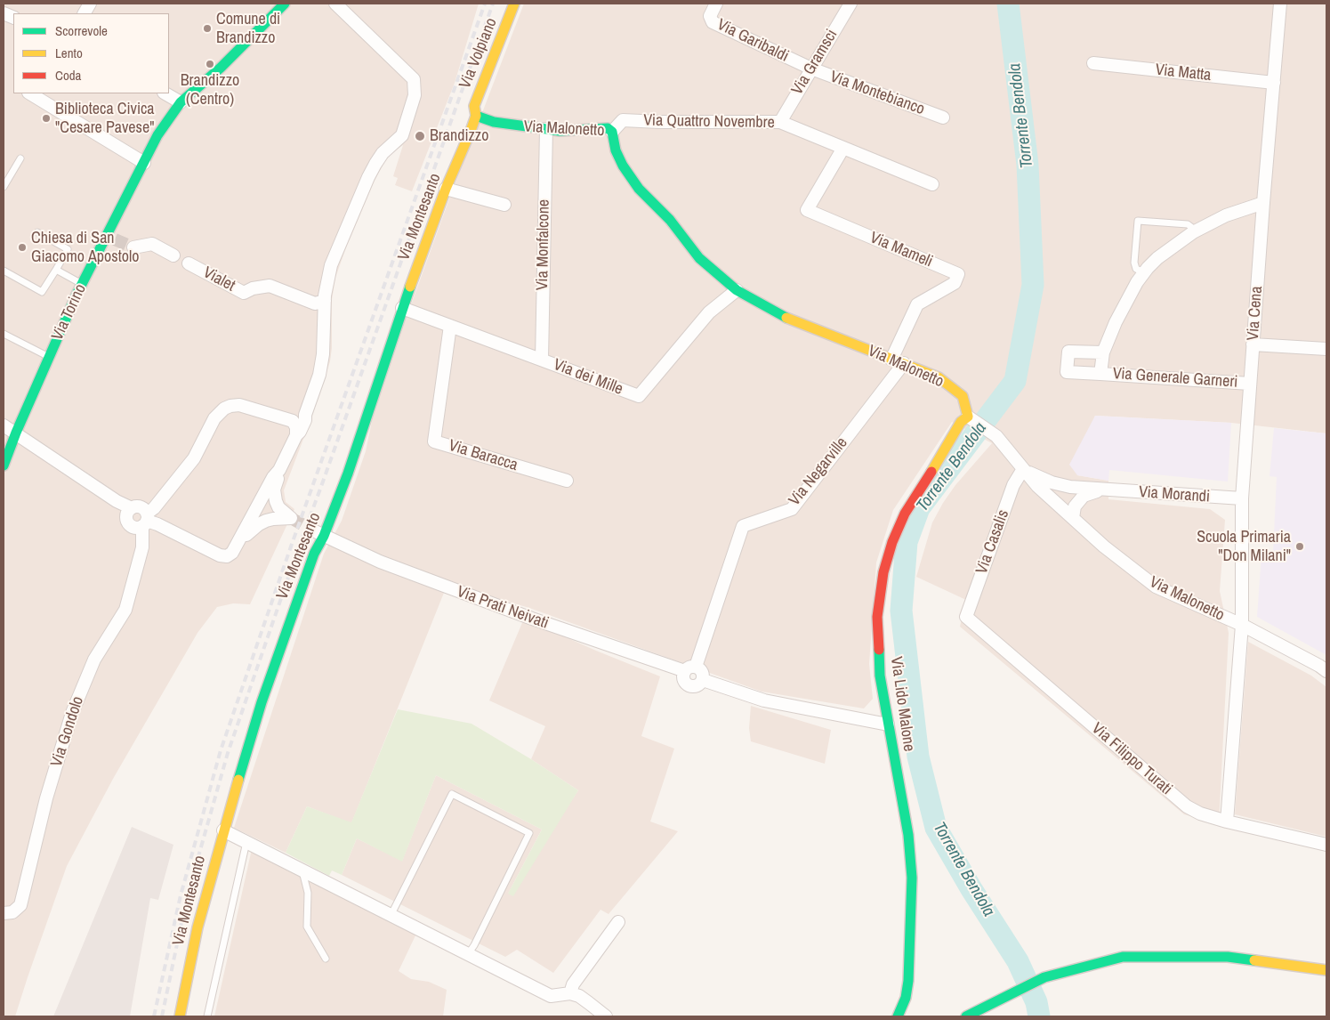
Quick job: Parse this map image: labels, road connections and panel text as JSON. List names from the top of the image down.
{
  "streets": {
    "street": [
      "Via Garibaldi",
      "Via Volpiano",
      "Via Gramsci",
      "Via Matta",
      "Via Montebianco",
      "Via Quattro Novembre",
      "Via Malonetto",
      "Via Montesanto",
      "Via Monfalcone",
      "Via Mameli",
      "Vialet",
      "Via Torino",
      "Via Cena",
      "Via dei Mille",
      "Via Generale Garneri",
      "Via Baracca",
      "Via Negarville",
      "Via Morandi",
      "Via Casalis",
      "Via Prati Neivati",
      "Via Lido Malone",
      "Via Gondolo",
      "Via Filippo Turati"
    ]
  },
  "crossings": [
    ["Via Garibaldi", "Via Gramsci"],
    ["Via Garibaldi", "Via Montebianco"],
    ["Via Volpiano", "Via Malonetto"],
    ["Via Volpiano", "Via Montesanto"],
    ["Via Gramsci", "Via Montebianco"],
    ["Via Gramsci", "Via Quattro Novembre"],
    ["Via Matta", "Via Cena"],
    ["Via Quattro Novembre", "Via Malonetto"],
    ["Via Quattro Novembre", "Via Mameli"],
    ["Via Malonetto", "Via Montesanto"],
    ["Via Malonetto", "Via Monfalcone"],
    ["Via Malonetto", "Via Mameli"],
    ["Via Malonetto", "Via Cena"],
    ["Via Malonetto", "Via dei Mille"],
    ["Via Malonetto", "Via Negarville"],
    ["Via Malonetto", "Via Morandi"],
    ["Via Malonetto", "Via Casalis"],
    ["Via Malonetto", "Via Lido Malone"],
    ["Via Montesanto", "Via dei Mille"],
    ["Via Montesanto", "Via Prati Neivati"],
    ["Via Monfalcone", "Via dei Mille"],
    ["Via Mameli", "Via Negarville"],
    ["Via Torino", "Via Gondolo"],
    ["Via Cena", "Via Generale Garneri"],
    ["Via Cena", "Via Morandi"],
    ["Via Cena", "Via Filippo Turati"],
    ["Via dei Mille", "Via Baracca"],
    ["Via Negarville", "Via Prati Neivati"],
    ["Via Morandi", "Via Casalis"],
    ["Via Casalis", "Via Filippo Turati"]
  ],
  "water": ["Torrente Bendola"],
  "places": [
    "Comune di Brandizzo",
    "Brandizzo (Centro)",
    "Biblioteca Civica \"Cesare Pavese\"",
    "Brandizzo",
    "Chiesa di San Giacomo Apostolo",
    "Scuola Primaria \"Don Milani\""
  ],
  "legend": ["Scorrevole", "Lento", "Coda"]
}
